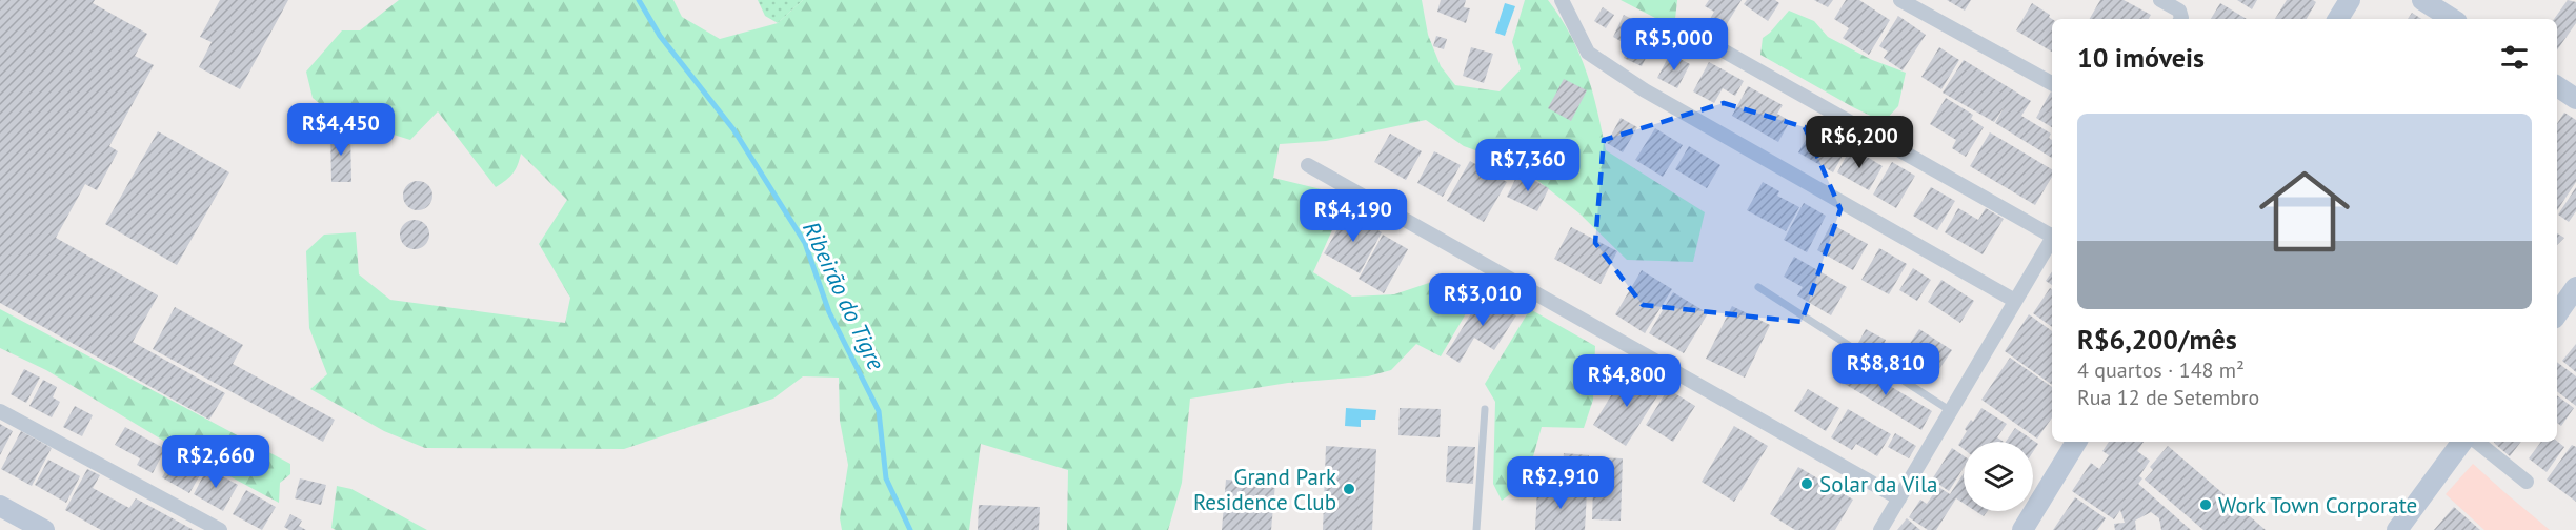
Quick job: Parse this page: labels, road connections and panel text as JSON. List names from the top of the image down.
{
  "water": ["Ribeirão do Tigre"],
  "places": ["Solar da Vila", "Grand Park Residence Club", "Work Town Corporate"],
  "page": {
    "price": [
      "R$5,000",
      "R$4,450",
      "R$6,200",
      "R$7,360",
      "R$4,190",
      "R$3,010",
      "R$8,810",
      "R$4,800",
      "R$2,660",
      "R$2,910"
    ],
    "heading": "10 imóveis",
    "list": [
      {
        "name": "R$6,200/mês",
        "note": "4 quartos · 148 m² · Rua 12 de Setembro"
      }
    ]
  }
}
